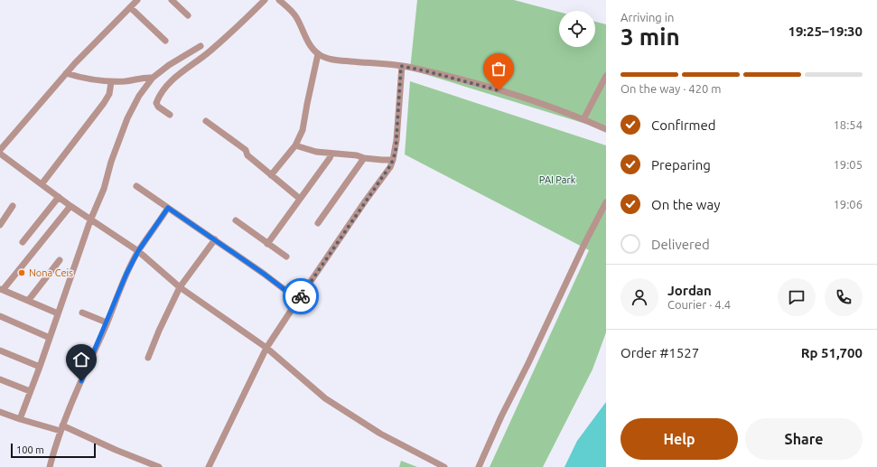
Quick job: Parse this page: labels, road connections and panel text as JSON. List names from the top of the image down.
{
  "parks": ["PAI Park"],
  "places": ["Nona Ceis"],
  "scale_bar": "100 m",
  "page": {
    "heading": ["3 min", "Arriving in", "19:25–19:30"],
    "panel": [
      "Jordan",
      "Courier · 4.4",
      "Order #1527",
      "Rp 51,700"
    ],
    "bar": "On the way · 420 m",
    "list": [
      ["Confirmed", "18:54"],
      ["Preparing", "19:05"],
      ["On the way", "19:06"],
      "Delivered"
    ],
    "buttons": ["Help", "Share"],
    "scale": "100 m"
  }
}
